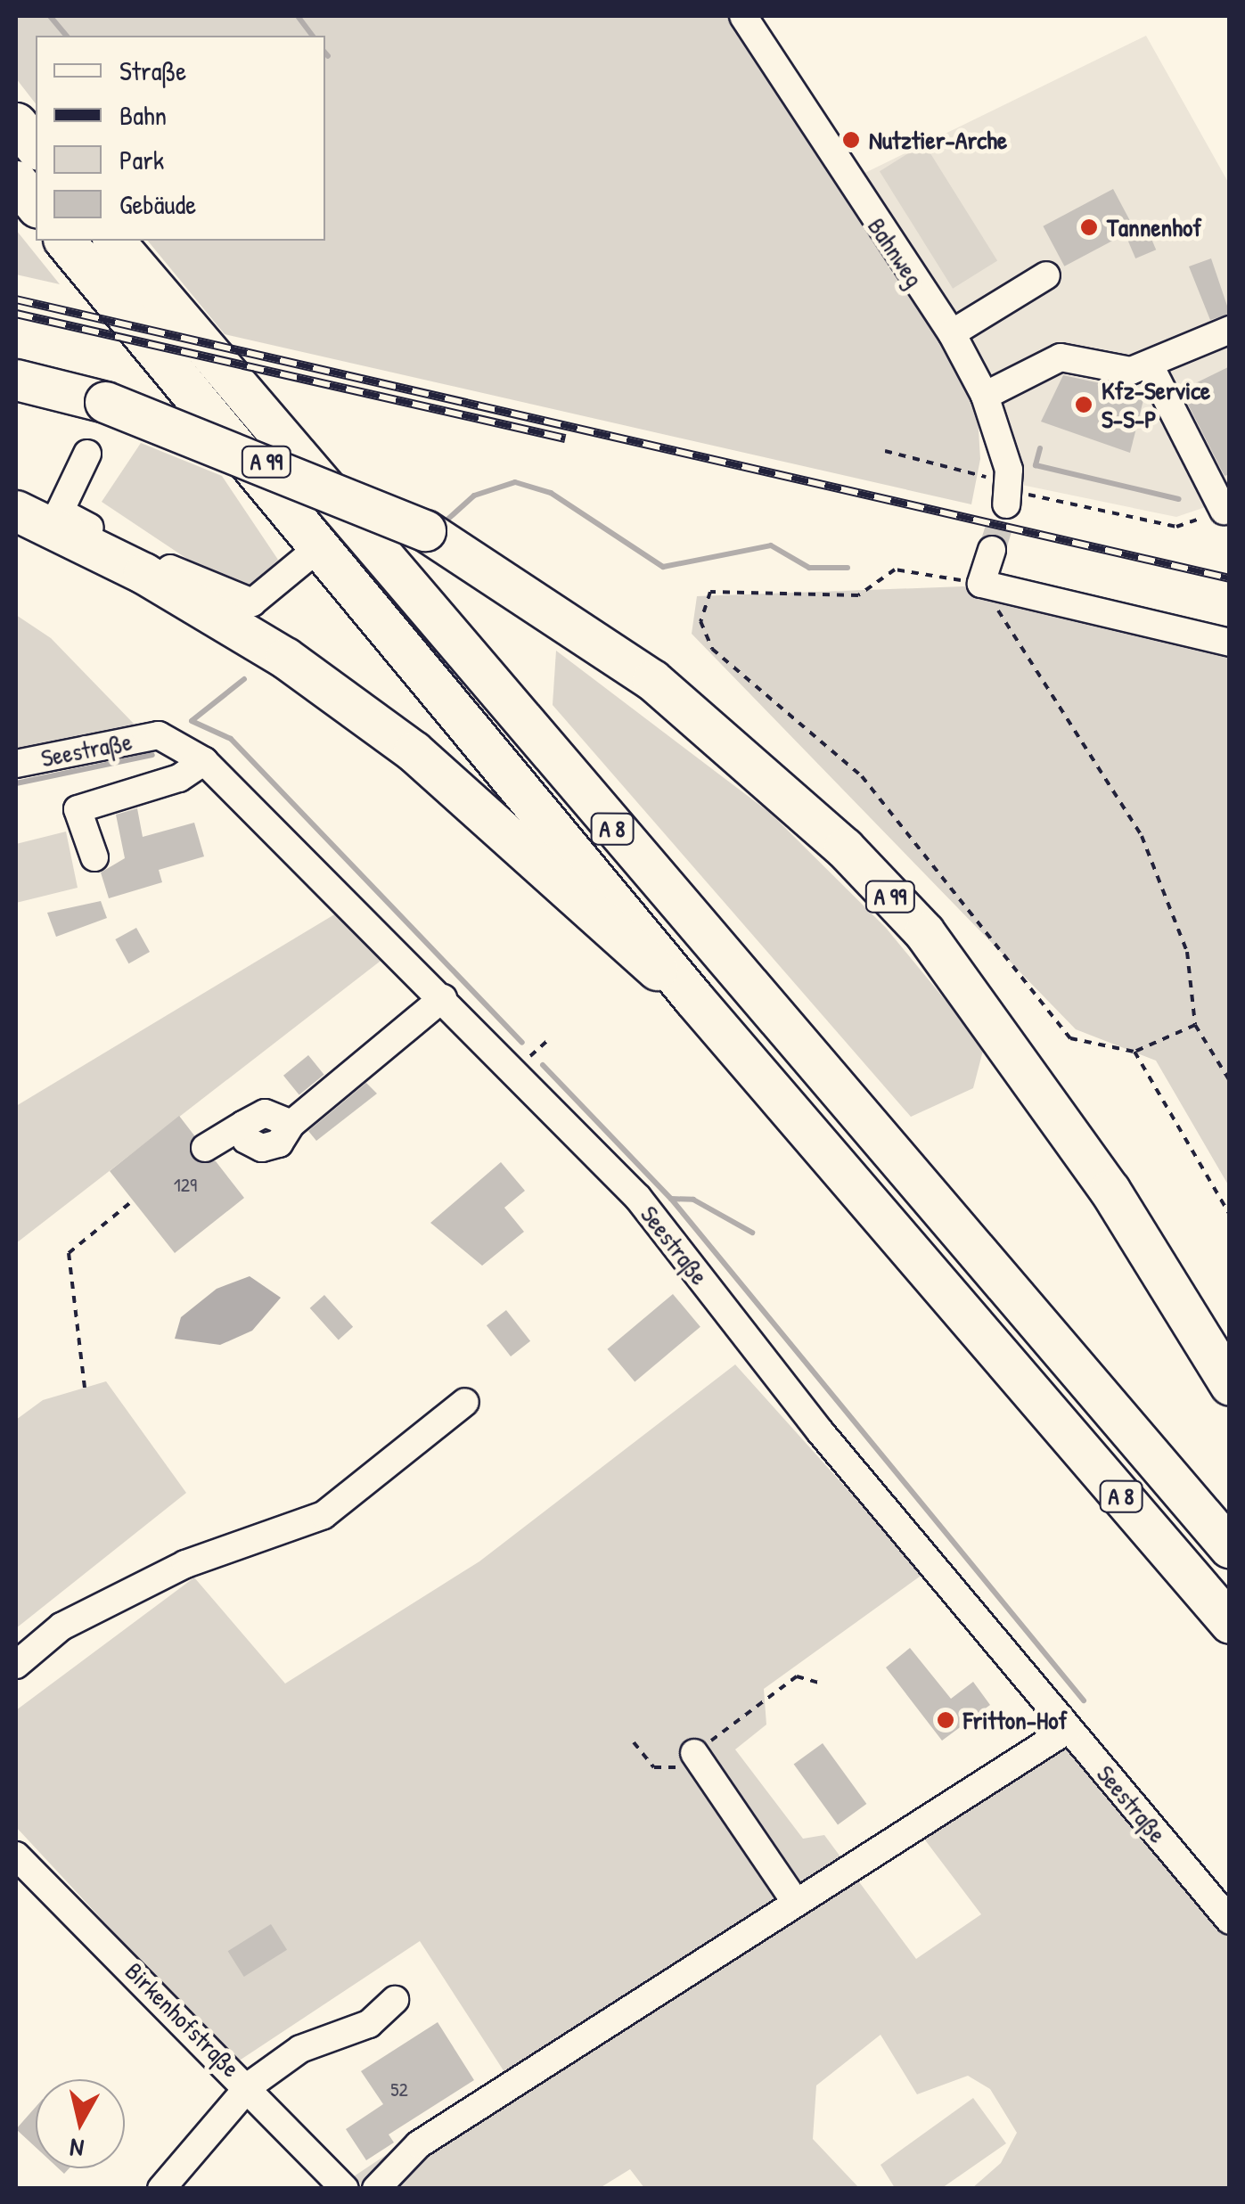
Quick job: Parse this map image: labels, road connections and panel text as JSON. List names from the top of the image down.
{
  "streets": {
    "highway": ["A 99", "A 8"],
    "street": ["Bahnweg", "Seestraße", "Birkenhofstraße"]
  },
  "places": [
    "Nutztier-Arche",
    "Tannenhof",
    "Kfz-Service S-S-P",
    "Fritton-Hof"
  ],
  "house_numbers": ["129", "52"],
  "legend": [
    "Straße",
    "Bahn",
    "Park",
    "Gebäude"
  ],
  "north": "bottom"
}
